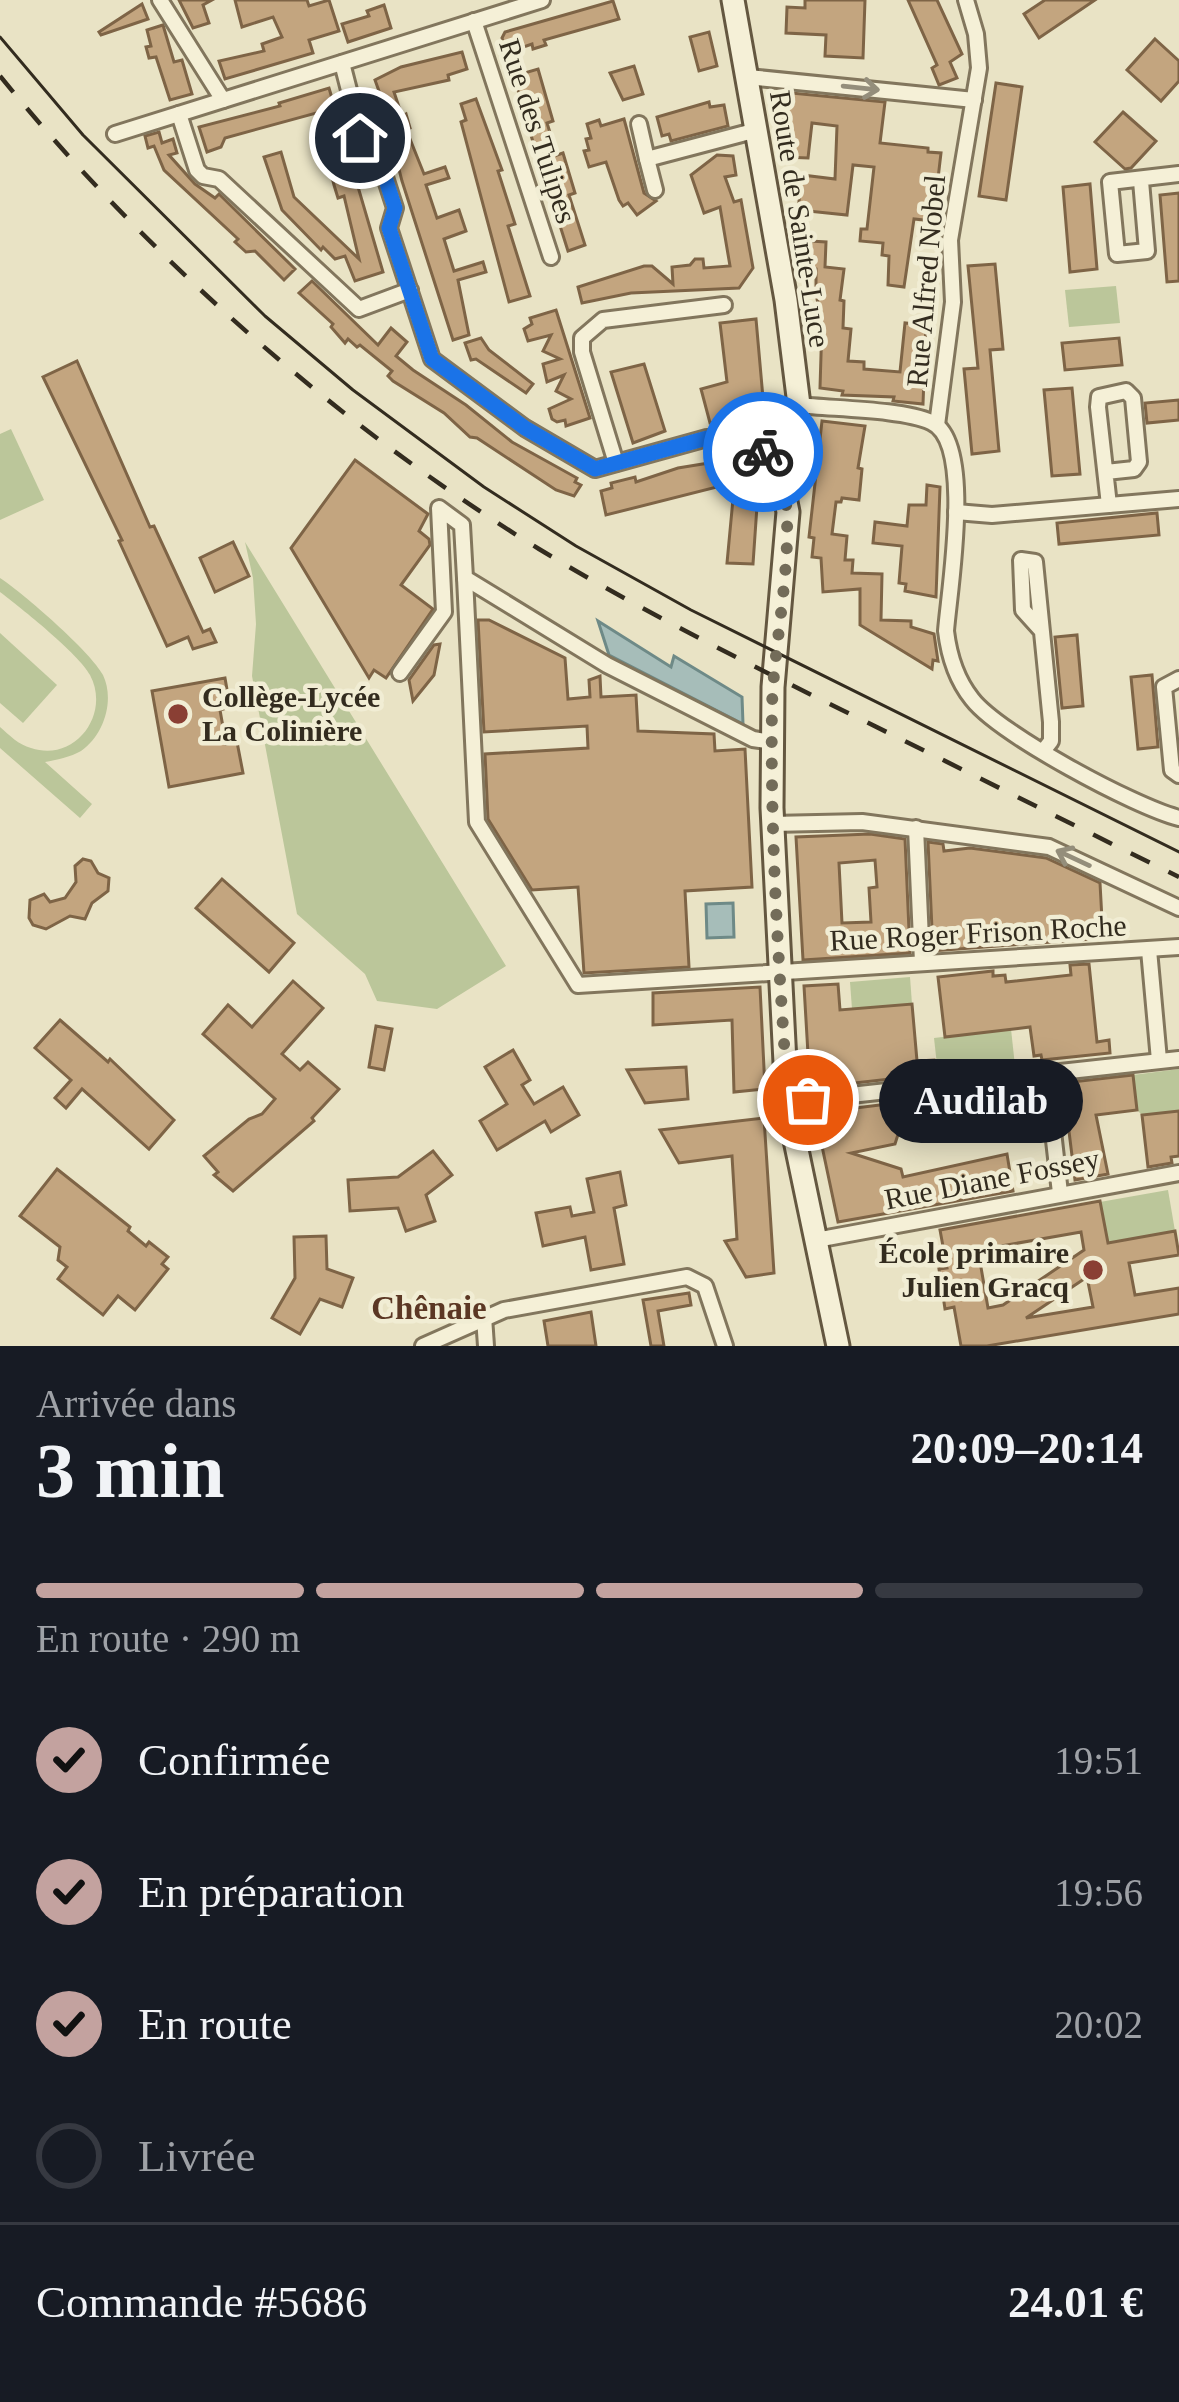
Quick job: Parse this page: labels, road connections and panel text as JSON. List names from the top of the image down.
{
  "streets": {
    "street": [
      "Rue des Tulipes",
      "Route de Sainte-Luce",
      "Rue Alfred Nobel",
      "Rue Roger Frison Roche",
      "Rue Diane Fossey"
    ]
  },
  "districts": ["Chênaie"],
  "places": ["Collège-Lycée La Colinière", "Audilab", "École primaire Julien Gracq"],
  "page": {
    "bubble": "Audilab",
    "heading": ["3 min", "Arrivée dans", "20:09–20:14"],
    "panel": ["Commande #5686", "24.01 €"],
    "bar": "En route · 290 m",
    "list": [
      ["Confirmée", "19:51"],
      ["En préparation", "19:56"],
      ["En route", "20:02"],
      "Livrée"
    ]
  }
}
